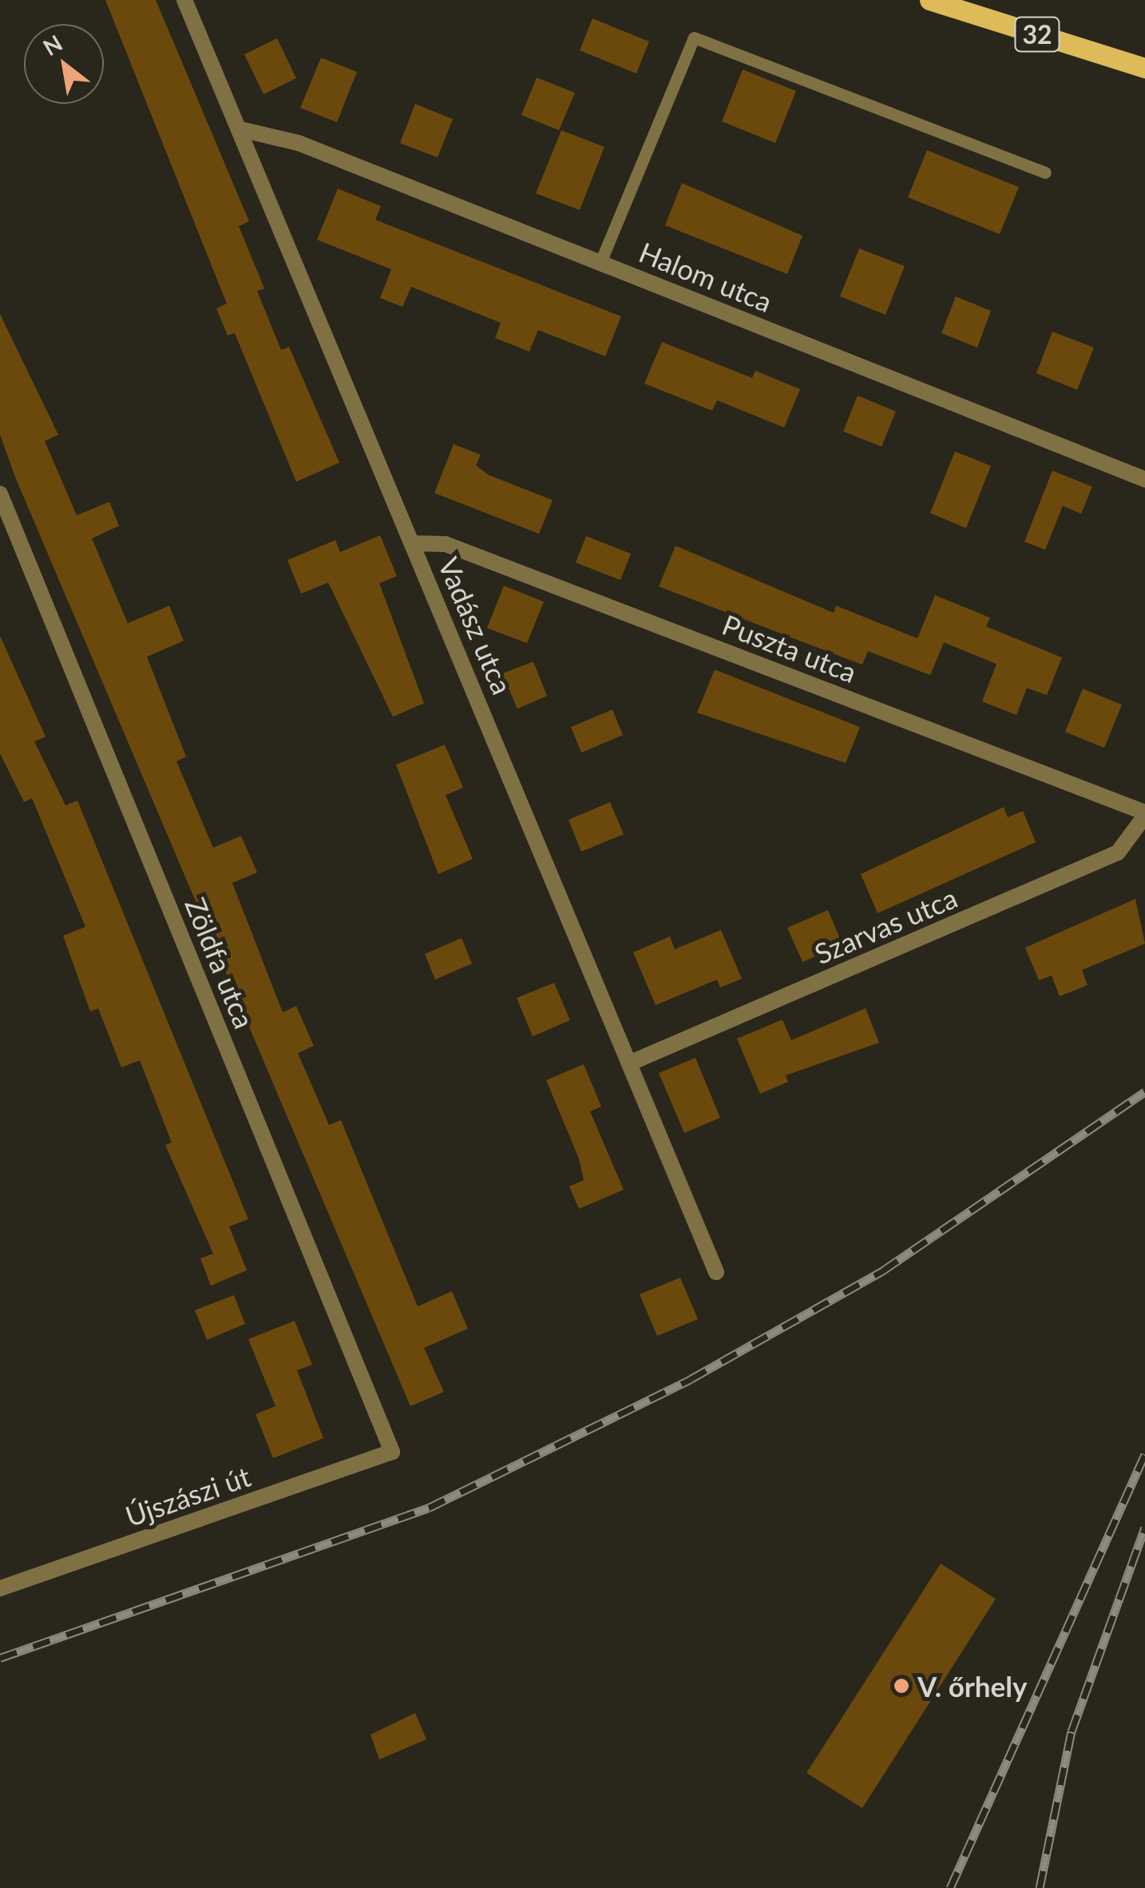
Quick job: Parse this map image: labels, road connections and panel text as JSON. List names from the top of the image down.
{
  "streets": {
    "main road": ["32"],
    "street": [
      "Halom utca",
      "Vadász utca",
      "Puszta utca",
      "Szarvas utca",
      "Zöldfa utca",
      "Újszászi út"
    ]
  },
  "crossings": [
    ["Halom utca", "Vadász utca"],
    ["Vadász utca", "Puszta utca"],
    ["Vadász utca", "Szarvas utca"],
    ["Puszta utca", "Szarvas utca"],
    ["Zöldfa utca", "Újszászi út"]
  ],
  "places": ["V. őrhely"],
  "north": "top left"
}
